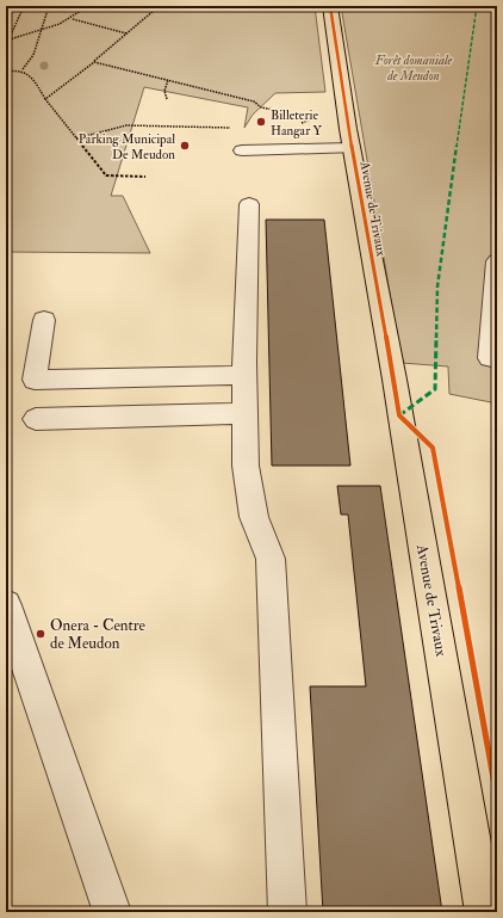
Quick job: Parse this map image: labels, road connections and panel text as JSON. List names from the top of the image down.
{
  "streets": {
    "main road": ["Avenue de Trivaux"]
  },
  "parks": ["Forêt domaniale de Meudon"],
  "places": ["Billeterie Hangar Y", "Parking Municipal De Meudon", "Onera - Centre de Meudon"]
}
